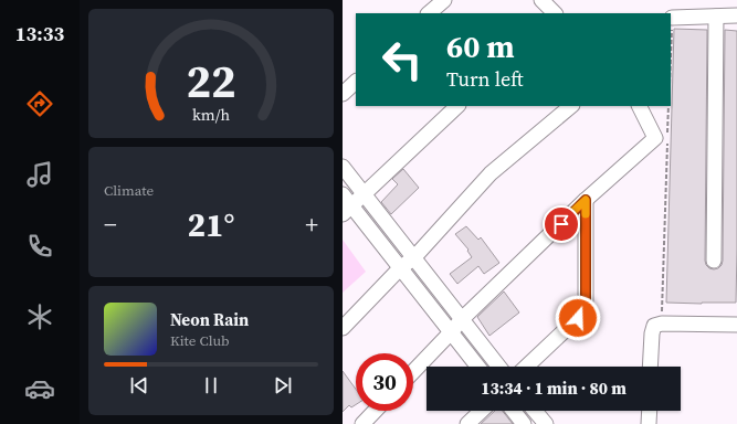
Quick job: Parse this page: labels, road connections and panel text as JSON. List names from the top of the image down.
{
  "page": {
    "tabs": "13:33",
    "turn": ["60 m", "Turn left"],
    "tile": "Climate",
    "heat": ["−", "21°", "+"],
    "song": ["Neon Rain", "Kite Club"],
    "limit": "30",
    "trip": "13:34 · 1 min · 80 m",
    "gauge": ["22", "km/h"]
  }
}
